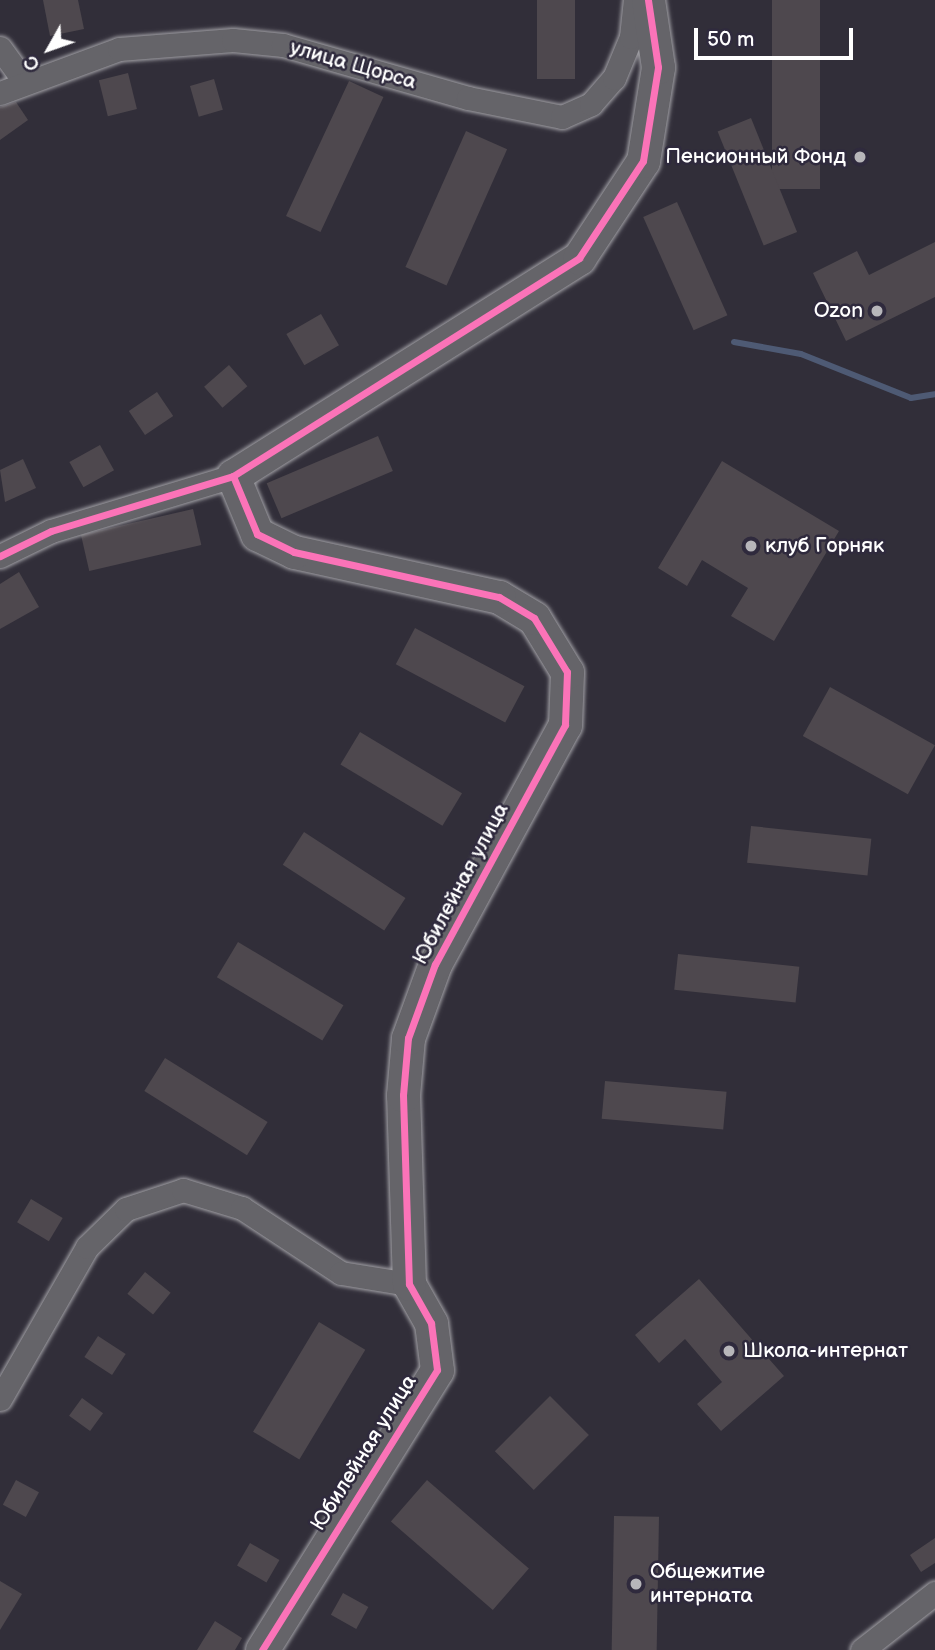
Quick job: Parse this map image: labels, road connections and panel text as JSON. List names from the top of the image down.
{
  "streets": {
    "street": ["улица Щорса", "Юбилейная улица"]
  },
  "places": [
    "Пенсионный Фонд",
    "Ozon",
    "клуб Горняк",
    "Школа-интернат",
    "Общежитие интерната"
  ],
  "scale_bar": "50 m",
  "north": "bottom left"
}
